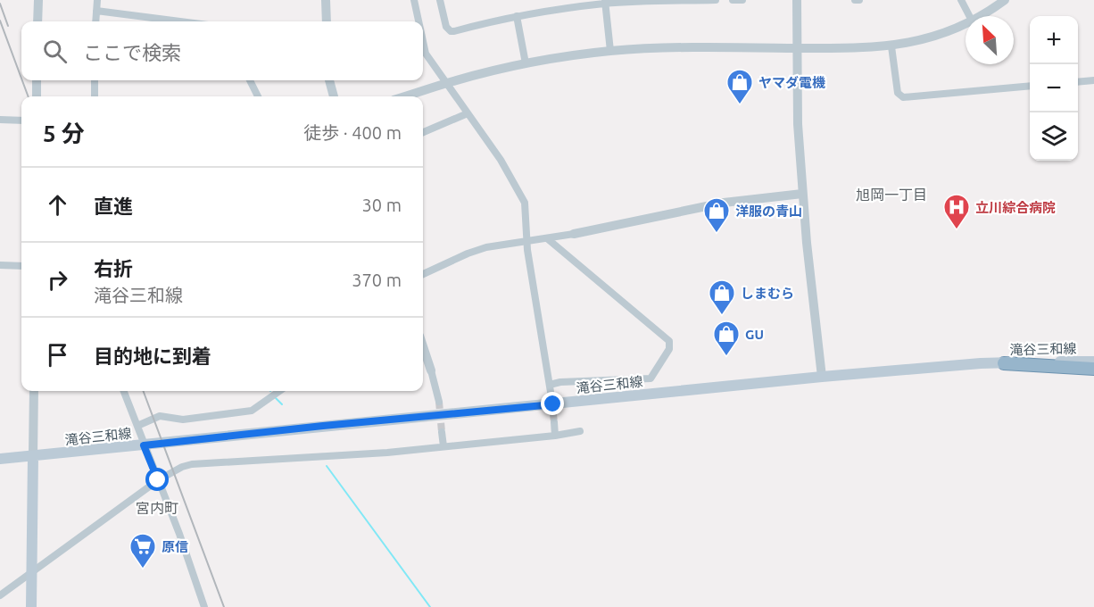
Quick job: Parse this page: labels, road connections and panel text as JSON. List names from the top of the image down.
{
  "streets": {
    "main road": ["滝谷三和線"]
  },
  "districts": ["旭岡一丁目", "宮内町"],
  "places": {
    "shop": [
      "ヤマダ電機",
      "洋服の青山",
      "しまむら",
      "GU"
    ],
    "hospital": ["立川綜合病院"],
    "supermarket": ["原信"]
  },
  "north": "top left",
  "page": {
    "map_buttons": ["+", "−"],
    "search": "ここで検索",
    "heading": ["5 分", "徒歩 · 400 m"],
    "list": [
      ["直進", "30 m"],
      ["右折", "滝谷三和線", "370 m"],
      "目的地に到着"
    ]
  }
}
